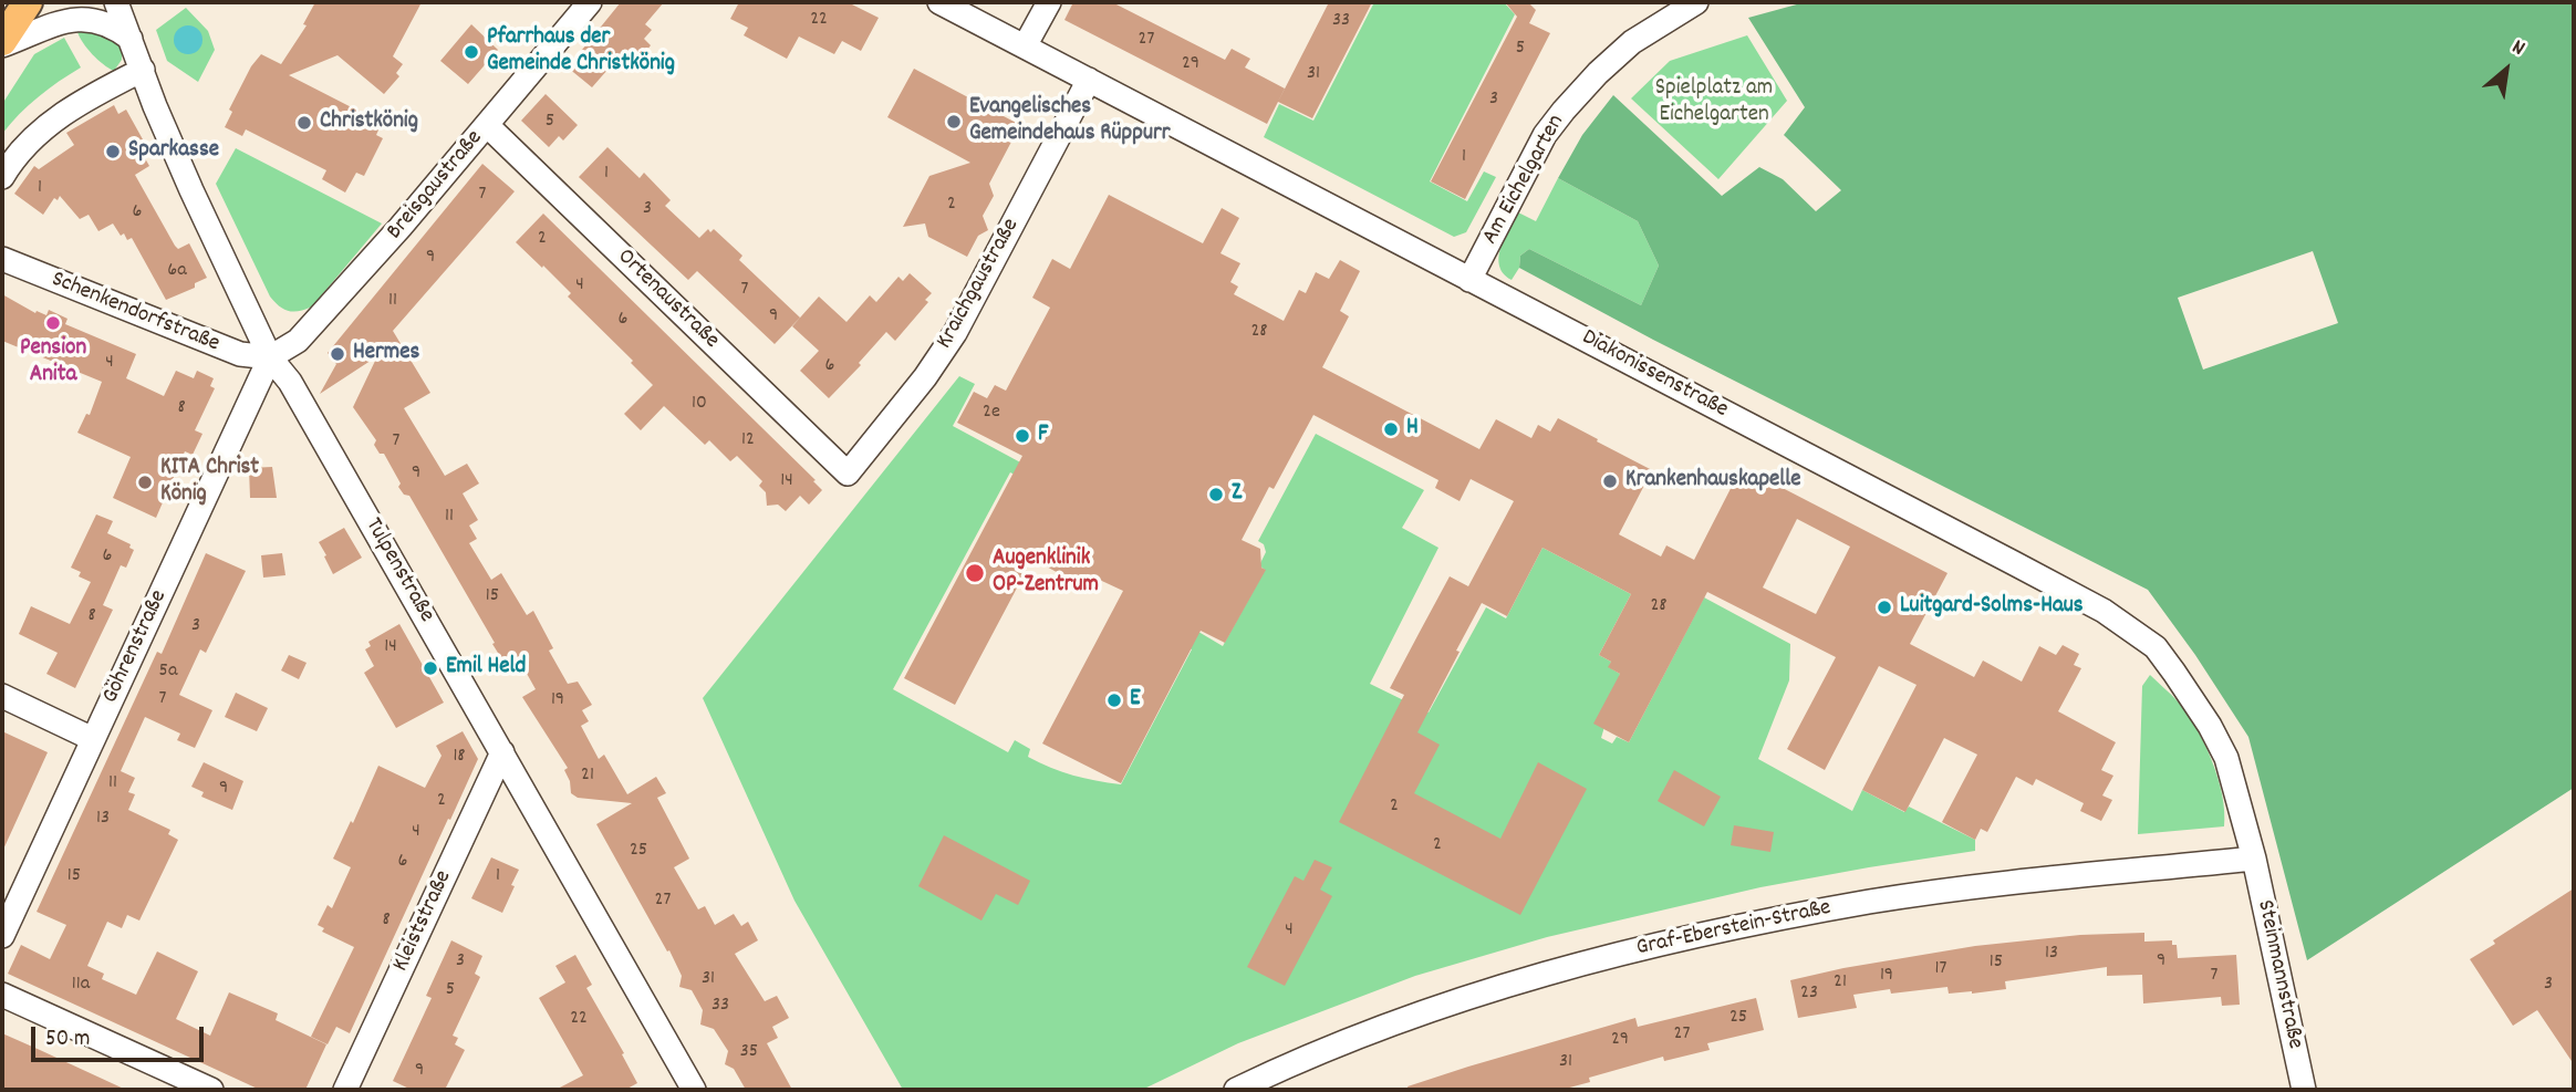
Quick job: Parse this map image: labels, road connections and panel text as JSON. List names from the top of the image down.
{
  "streets": {
    "street": [
      "Am Eichelgarten",
      "Breisgaustraße",
      "Kraichgaustraße",
      "Ortenaustraße",
      "Schenkendorfstraße",
      "Diakonissenstraße",
      "Tulpenstraße",
      "Göhrenstraße",
      "Kleiststraße",
      "Graf-Eberstein-Straße",
      "Steinmannstraße"
    ]
  },
  "crossings": [
    ["Am Eichelgarten", "Diakonissenstraße"],
    ["Breisgaustraße", "Ortenaustraße"],
    ["Breisgaustraße", "Schenkendorfstraße"],
    ["Breisgaustraße", "Tulpenstraße"],
    ["Breisgaustraße", "Göhrenstraße"],
    ["Kraichgaustraße", "Ortenaustraße"],
    ["Kraichgaustraße", "Diakonissenstraße"],
    ["Schenkendorfstraße", "Tulpenstraße"],
    ["Schenkendorfstraße", "Göhrenstraße"],
    ["Diakonissenstraße", "Graf-Eberstein-Straße"],
    ["Diakonissenstraße", "Steinmannstraße"],
    ["Tulpenstraße", "Göhrenstraße"],
    ["Tulpenstraße", "Kleiststraße"],
    ["Graf-Eberstein-Straße", "Steinmannstraße"]
  ],
  "parks": ["Spielplatz am Eichelgarten"],
  "places": [
    "Pfarrhaus der Gemeinde Christkönig",
    "Evangelisches Gemeindehaus Rüppurr",
    "Christkönig",
    "Sparkasse",
    "Pension Anita",
    "Hermes",
    "H",
    "F",
    "Krankenhauskapelle",
    "KITA Christ König",
    "Z",
    "Augenklinik OP-Zentrum",
    "Luitgard-Solms-Haus",
    "Emil Held",
    "E"
  ],
  "house_numbers": [
    "22",
    "33",
    "27",
    "5",
    "29",
    "31",
    "3",
    "5",
    "1",
    "1",
    "1",
    "7",
    "2",
    "3",
    "6",
    "2",
    "9",
    "6a",
    "4",
    "7",
    "11",
    "9",
    "6",
    "28",
    "4",
    "6",
    "10",
    "8",
    "2e",
    "12",
    "7",
    "9",
    "14",
    "11",
    "6",
    "15",
    "28",
    "8",
    "3",
    "14",
    "5a",
    "7",
    "19",
    "18",
    "21",
    "11",
    "9",
    "2",
    "2",
    "13",
    "4",
    "2",
    "25",
    "6",
    "15",
    "1",
    "27",
    "8",
    "4",
    "13",
    "3",
    "9",
    "15",
    "17",
    "19",
    "7",
    "31",
    "21",
    "11a",
    "3",
    "5",
    "23",
    "33",
    "25",
    "22",
    "27",
    "29",
    "35",
    "31",
    "9"
  ],
  "scale_bar": "50 m",
  "north": "top right"
}
